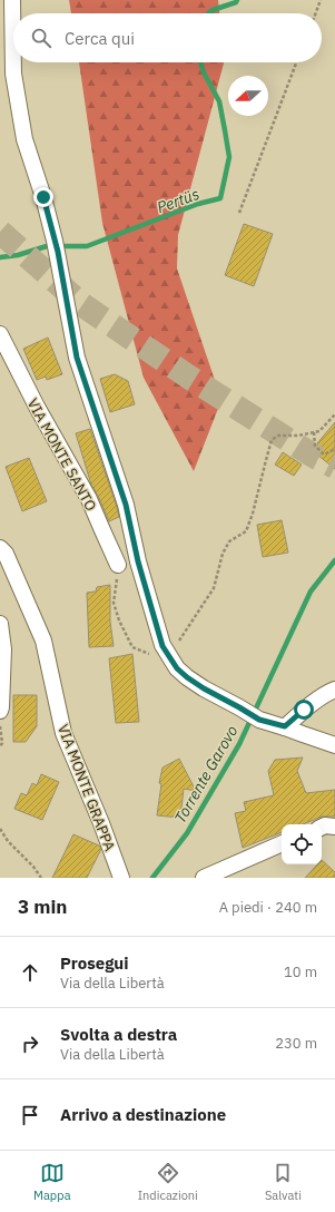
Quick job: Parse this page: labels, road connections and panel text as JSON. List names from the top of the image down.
{
  "streets": {
    "street": ["VIA MONTE SANTO", "VIA MONTE GRAPPA"]
  },
  "water": ["Pertüs", "Torrente Garovo"],
  "north": "left",
  "page": {
    "search": "Cerca qui",
    "heading": ["3 min", "A piedi · 240 m"],
    "list": [
      ["Prosegui", "Via della Libertà", "10 m"],
      ["Svolta a destra", "Via della Libertà", "230 m"],
      "Arrivo a destinazione"
    ],
    "nav": ["Mappa", "Indicazioni", "Salvati"]
  }
}
